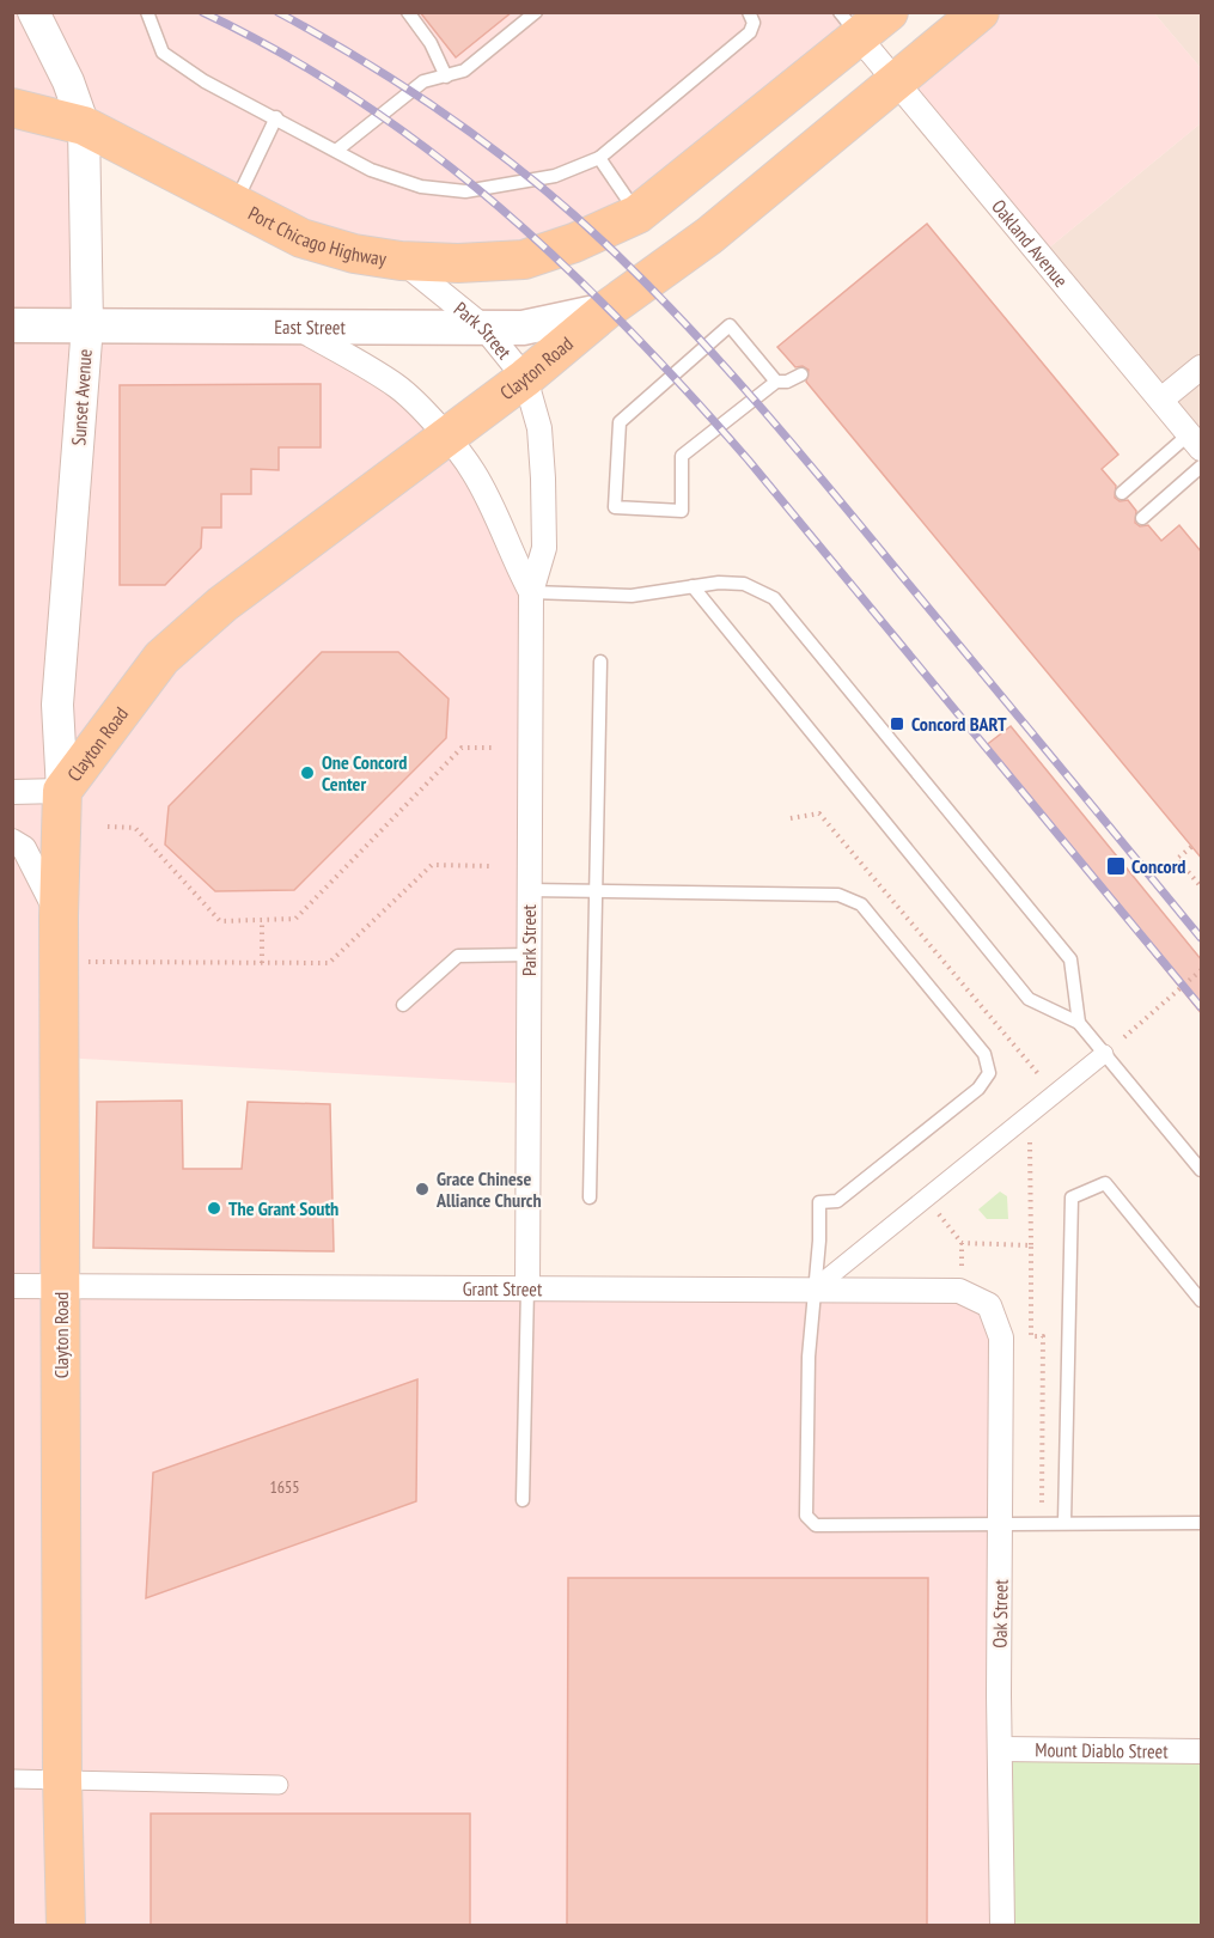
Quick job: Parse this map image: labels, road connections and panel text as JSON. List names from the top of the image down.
{
  "streets": {
    "main road": ["Port Chicago Highway", "East Street", "Clayton Road"],
    "street": [
      "Oakland Avenue",
      "Park Street",
      "Sunset Avenue",
      "Grant Street",
      "Oak Street",
      "Mount Diablo Street"
    ]
  },
  "crossings": [
    ["Port Chicago Highway", "Park Street"],
    ["Port Chicago Highway", "Sunset Avenue"],
    ["Oakland Avenue", "Clayton Road"],
    ["East Street", "Park Street"],
    ["East Street", "Clayton Road"],
    ["East Street", "Sunset Avenue"],
    ["Park Street", "Clayton Road"],
    ["Park Street", "Grant Street"],
    ["Clayton Road", "Sunset Avenue"],
    ["Clayton Road", "Grant Street"],
    ["Grant Street", "Oak Street"],
    ["Oak Street", "Mount Diablo Street"]
  ],
  "places": {
    "transit": ["Concord BART", "Concord"],
    "other": ["One Concord Center", "Grace Chinese Alliance Church", "The Grant South"]
  },
  "house_numbers": ["1655"]
}
